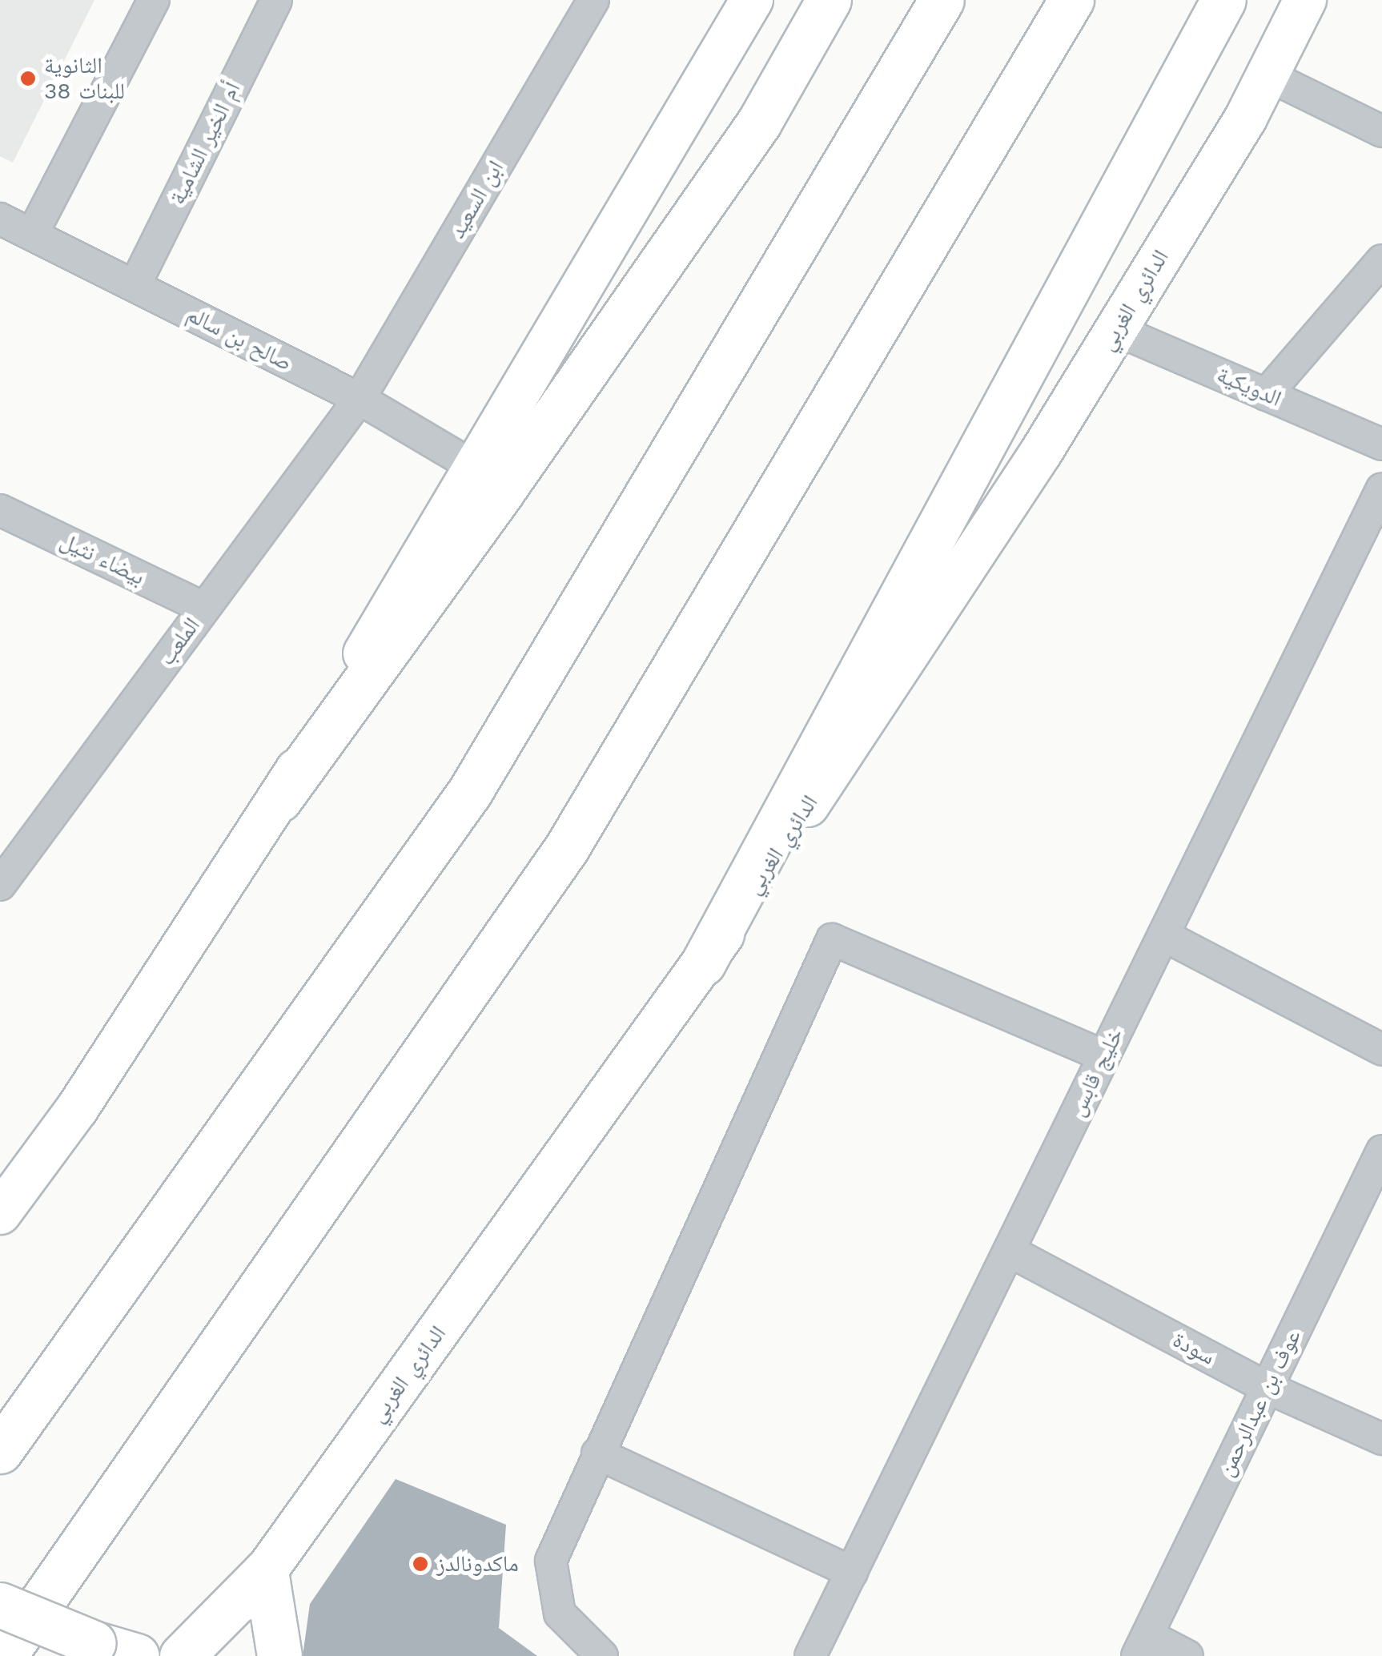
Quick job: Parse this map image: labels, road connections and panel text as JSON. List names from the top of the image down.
{
  "streets": {
    "main road": ["الدائري الغربي"],
    "street": [
      "أم الخير الشامية",
      "ابن السعيد",
      "صالح بن سالم",
      "الدويكية",
      "بيضاء نثيل",
      "الملعب",
      "خليج قابس",
      "سودة",
      "عوف بن عبدالرحمن"
    ]
  },
  "crossings": [
    ["أم الخير الشامية", "صالح بن سالم"],
    ["ابن السعيد", "صالح بن سالم"],
    ["ابن السعيد", "الملعب"],
    ["الدائري الغربي", "الدويكية"],
    ["صالح بن سالم", "الملعب"],
    ["بيضاء نثيل", "الملعب"],
    ["خليج قابس", "سودة"],
    ["سودة", "عوف بن عبدالرحمن"]
  ],
  "places": ["الثانوية 38 للبنات", "ماكدونالدز"]
}
